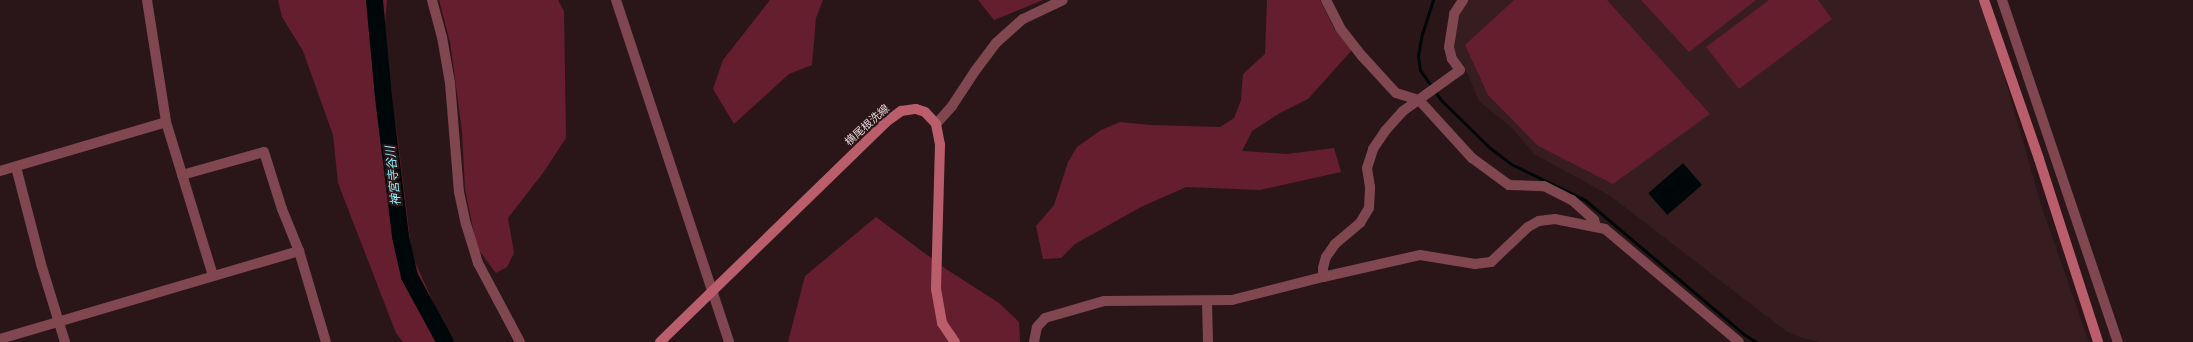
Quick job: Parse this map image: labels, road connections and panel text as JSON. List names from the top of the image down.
{
  "streets": {
    "main road": ["横尾根洗線"]
  },
  "water": ["神宮寺谷川"]
}
